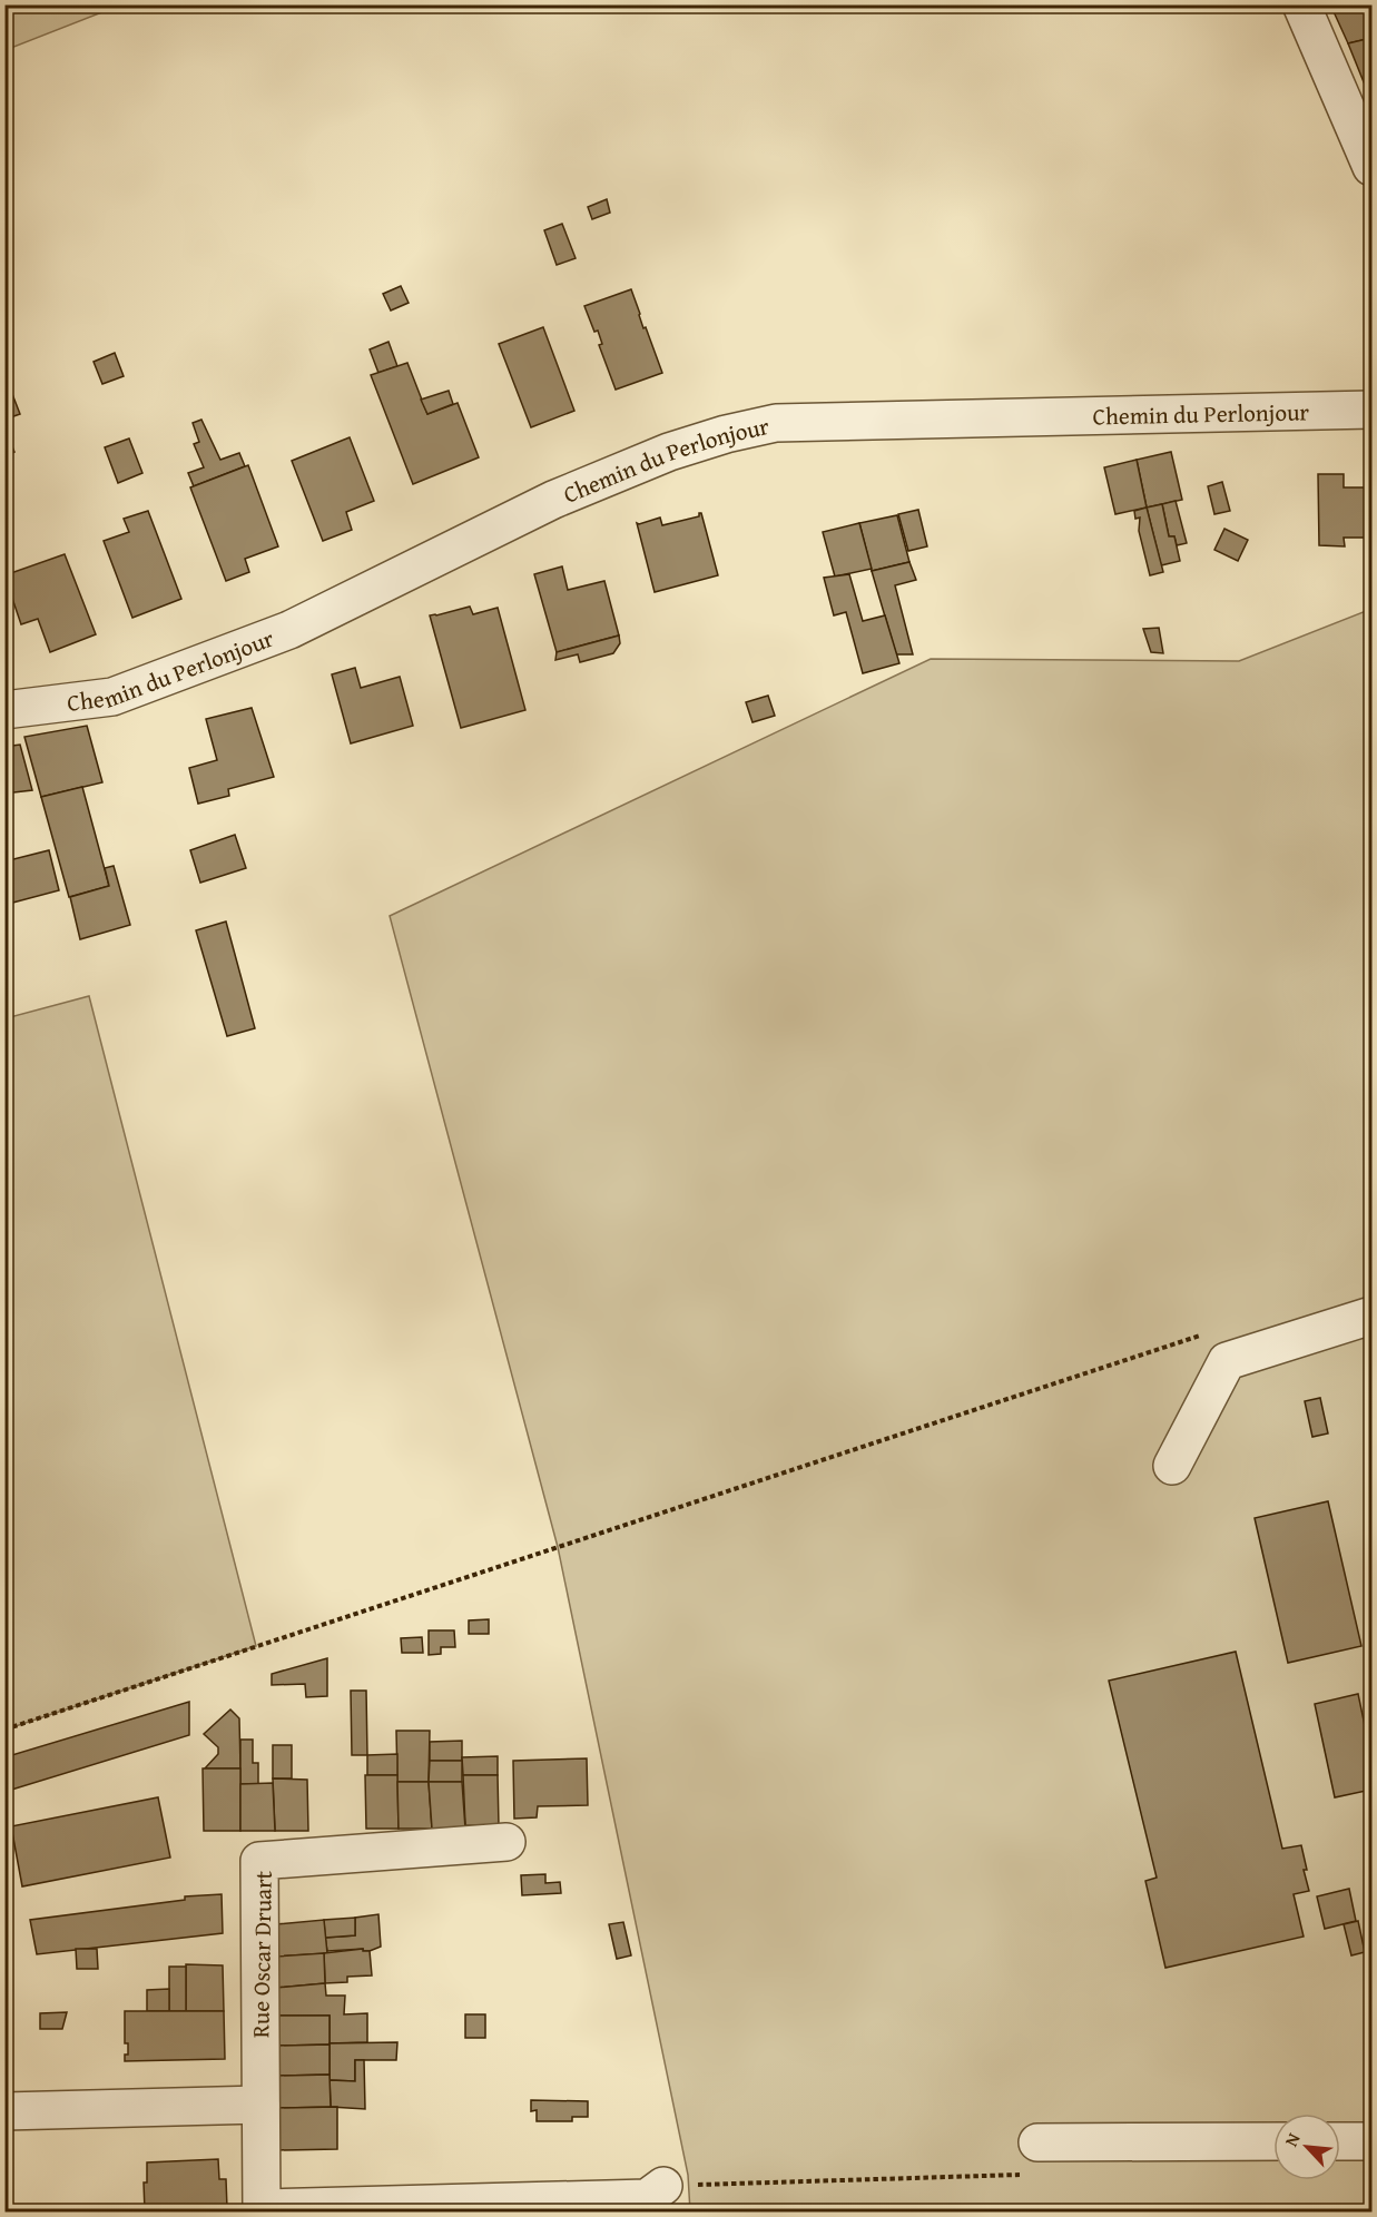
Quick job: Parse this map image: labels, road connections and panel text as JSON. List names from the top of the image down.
{
  "streets": {
    "street": ["Chemin du Perlonjour", "Rue Oscar Druart"]
  },
  "north": "top left"
}
